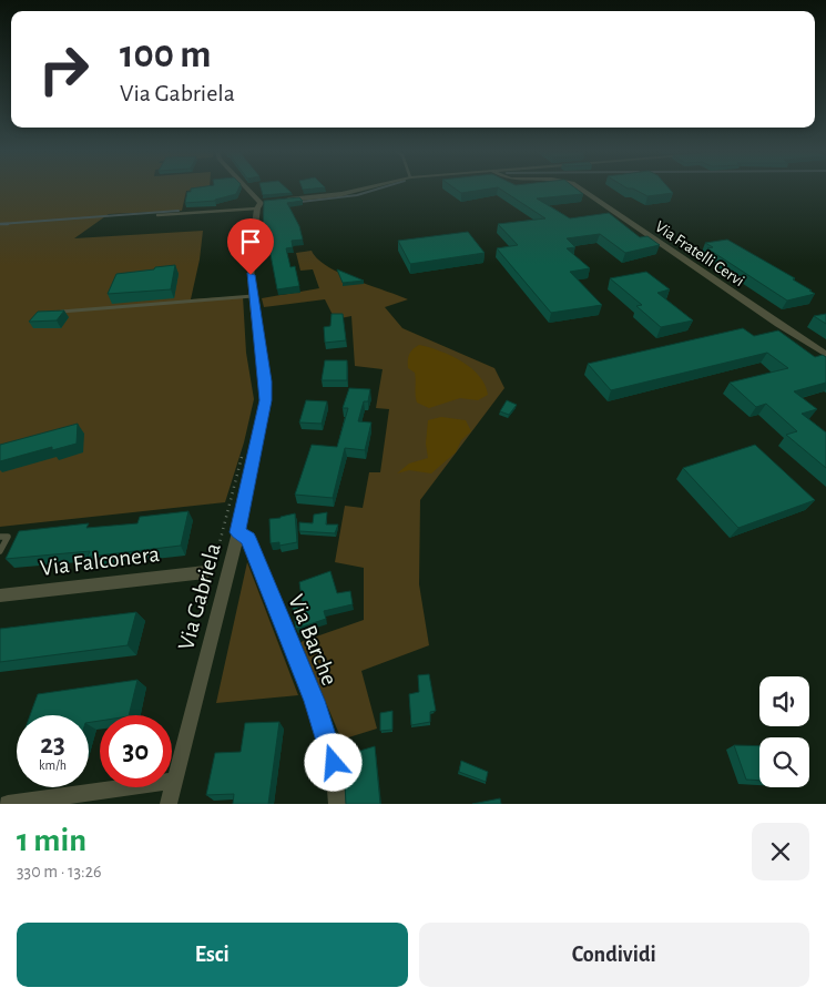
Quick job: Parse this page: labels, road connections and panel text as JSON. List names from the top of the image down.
{
  "streets": {
    "street": [
      "Via Fratelli Cervi",
      "Via Falconera",
      "Via Gabriela",
      "Via Barche"
    ]
  },
  "crossings": [
    ["Via Gabriela", "Via Barche"]
  ],
  "page": {
    "turn": ["100 m", "Via Gabriela"],
    "speed": "23 km/h",
    "limit": "30",
    "heading": ["1 min", "330 m · 13:26"],
    "buttons": ["Esci", "Condividi"]
  }
}
